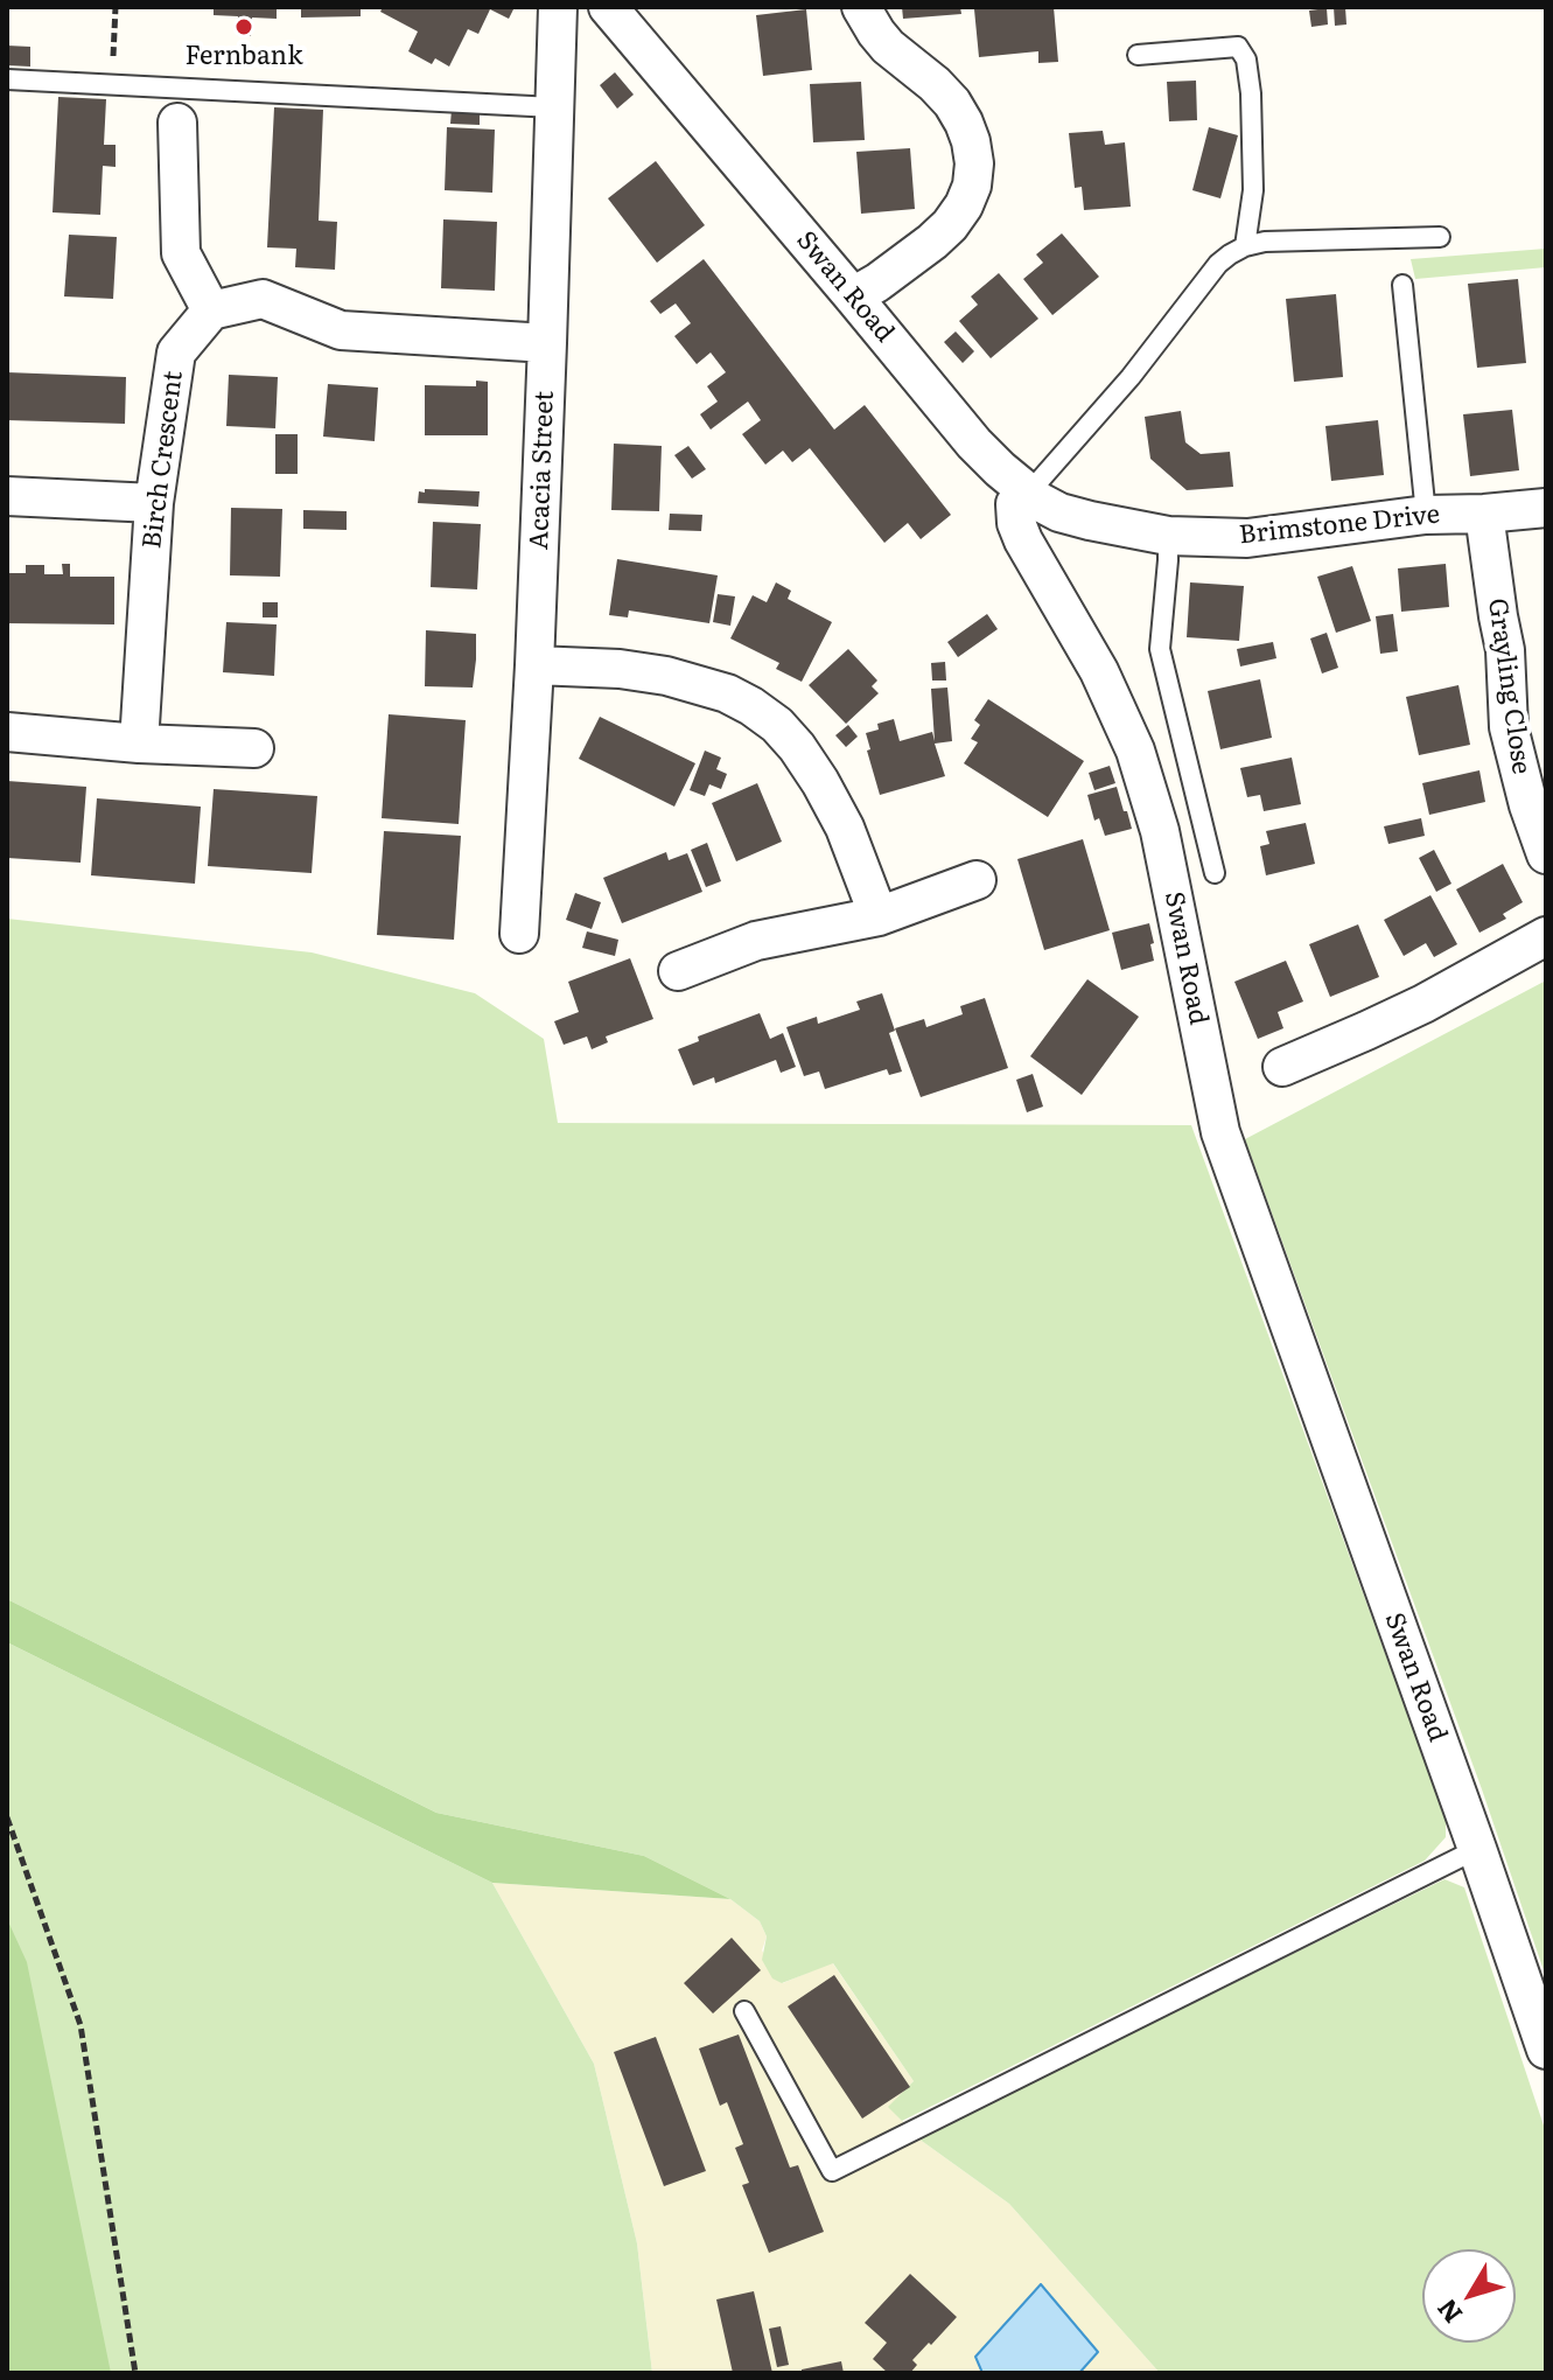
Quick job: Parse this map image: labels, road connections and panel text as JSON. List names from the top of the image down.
{
  "streets": {
    "street": [
      "Swan Road",
      "Birch Crescent",
      "Acacia Street",
      "Brimstone Drive",
      "Grayling Close"
    ]
  },
  "crossings": [
    ["Swan Road", "Brimstone Drive"],
    ["Brimstone Drive", "Grayling Close"]
  ],
  "places": ["Fernbank"],
  "north": "bottom left"
}
